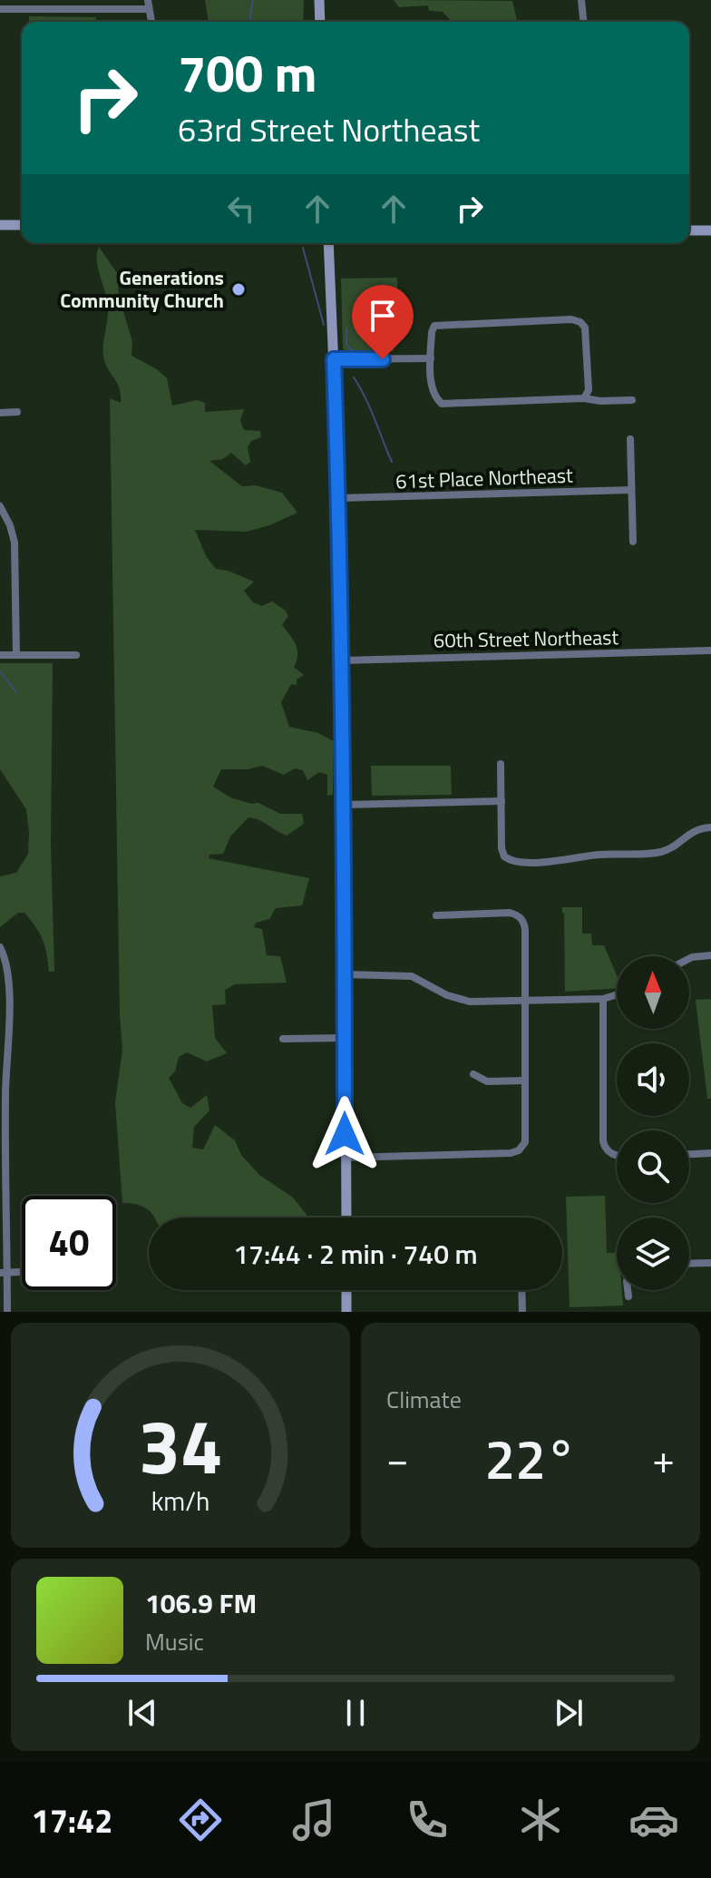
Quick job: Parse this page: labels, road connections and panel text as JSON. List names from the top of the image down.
{
  "streets": {
    "street": ["61st Place Northeast", "60th Street Northeast"]
  },
  "places": ["Generations Community Church"],
  "north": "top",
  "page": {
    "turn": ["700 m", "63rd Street Northeast"],
    "limit": "40",
    "trip": "17:44 · 2 min · 740 m",
    "tile": "Climate",
    "heat": ["−", "22°", "+"],
    "song": ["106.9 FM", "Music"],
    "tabs": "17:42",
    "gauge": ["34", "km/h"]
  }
}
